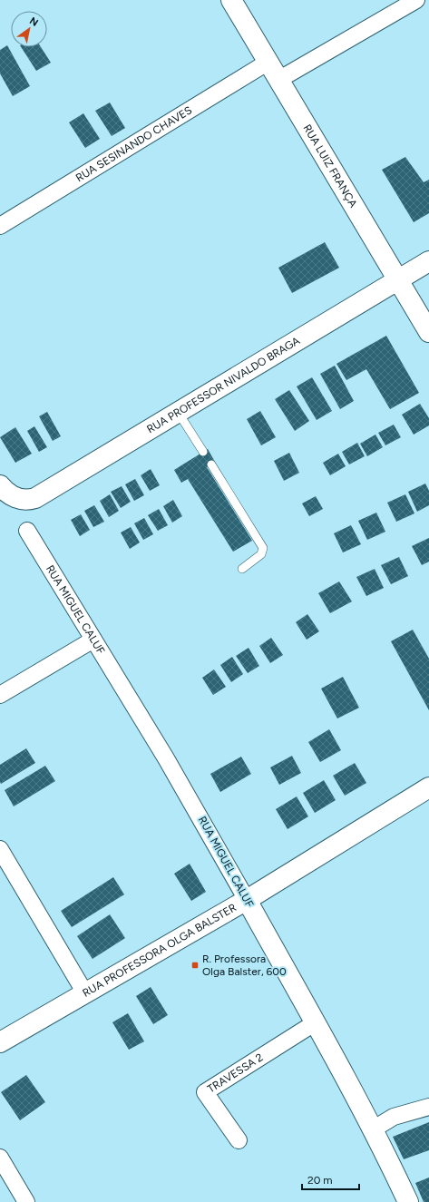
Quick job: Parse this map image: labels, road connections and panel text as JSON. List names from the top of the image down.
{
  "streets": {
    "main road": [
      "RUA LUIZ FRANÇA",
      "RUA PROFESSOR NIVALDO BRAGA",
      "RUA MIGUEL CALUF",
      "RUA PROFESSORA OLGA BALSTER"
    ],
    "street": ["RUA SESINANDO CHAVES", "TRAVESSA 2"]
  },
  "crossings": [
    ["RUA SESINANDO CHAVES", "RUA LUIZ FRANÇA"],
    ["RUA LUIZ FRANÇA", "RUA PROFESSOR NIVALDO BRAGA"],
    ["RUA MIGUEL CALUF", "RUA PROFESSORA OLGA BALSTER"],
    ["RUA MIGUEL CALUF", "TRAVESSA 2"]
  ],
  "places": {
    "transit": ["R. Professora Olga Balster, 600"]
  },
  "scale_bar": "20 m",
  "north": "top right"
}
